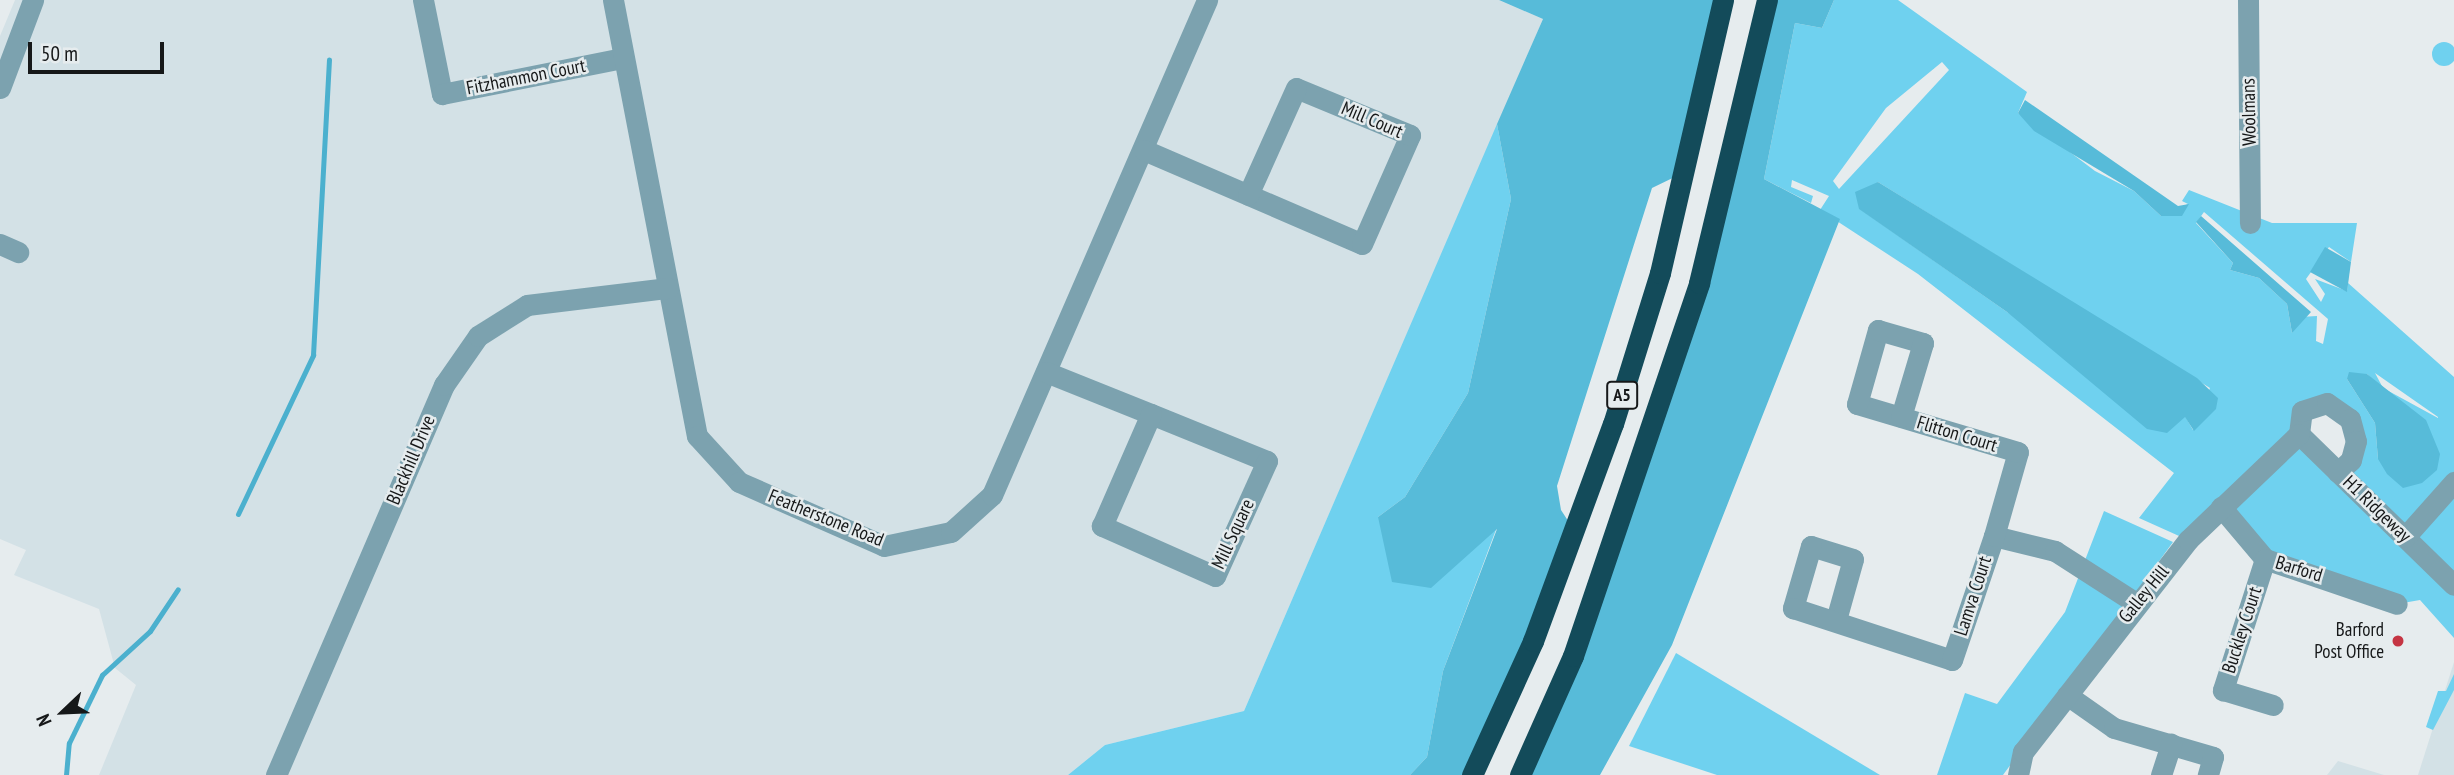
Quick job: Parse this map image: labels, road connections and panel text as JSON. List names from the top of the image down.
{
  "streets": {
    "highway": ["A5"],
    "street": [
      "Fitzhammon Court",
      "Woolmans",
      "Mill Court",
      "Flitton Court",
      "Blackhill Drive",
      "H1 Ridgeway",
      "Featherstone Road",
      "Mill Square",
      "Barford",
      "Galley Hill",
      "Lamva Court",
      "Buckley Court"
    ]
  },
  "crossings": [
    ["Fitzhammon Court", "Featherstone Road"],
    ["Mill Court", "Featherstone Road"],
    ["Flitton Court", "Lamva Court"],
    ["Blackhill Drive", "Featherstone Road"],
    ["H1 Ridgeway", "Galley Hill"],
    ["Featherstone Road", "Mill Square"],
    ["Barford", "Galley Hill"],
    ["Barford", "Buckley Court"]
  ],
  "places": ["Barford Post Office"],
  "scale_bar": "50 m",
  "north": "bottom left"
}
